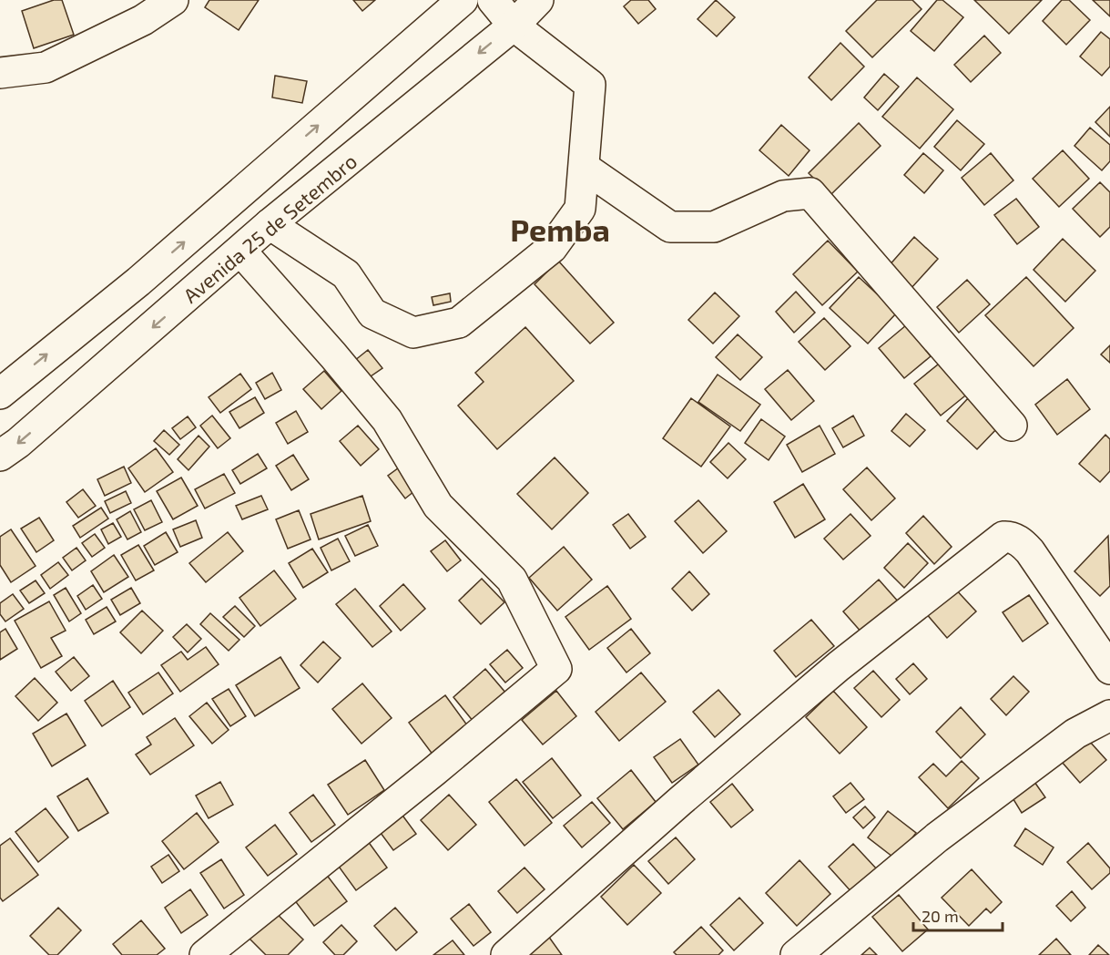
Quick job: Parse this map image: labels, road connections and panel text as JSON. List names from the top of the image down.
{
  "streets": {
    "main road": ["Avenida 25 de Setembro"]
  },
  "districts": ["Pemba"],
  "scale_bar": "20 m"
}
